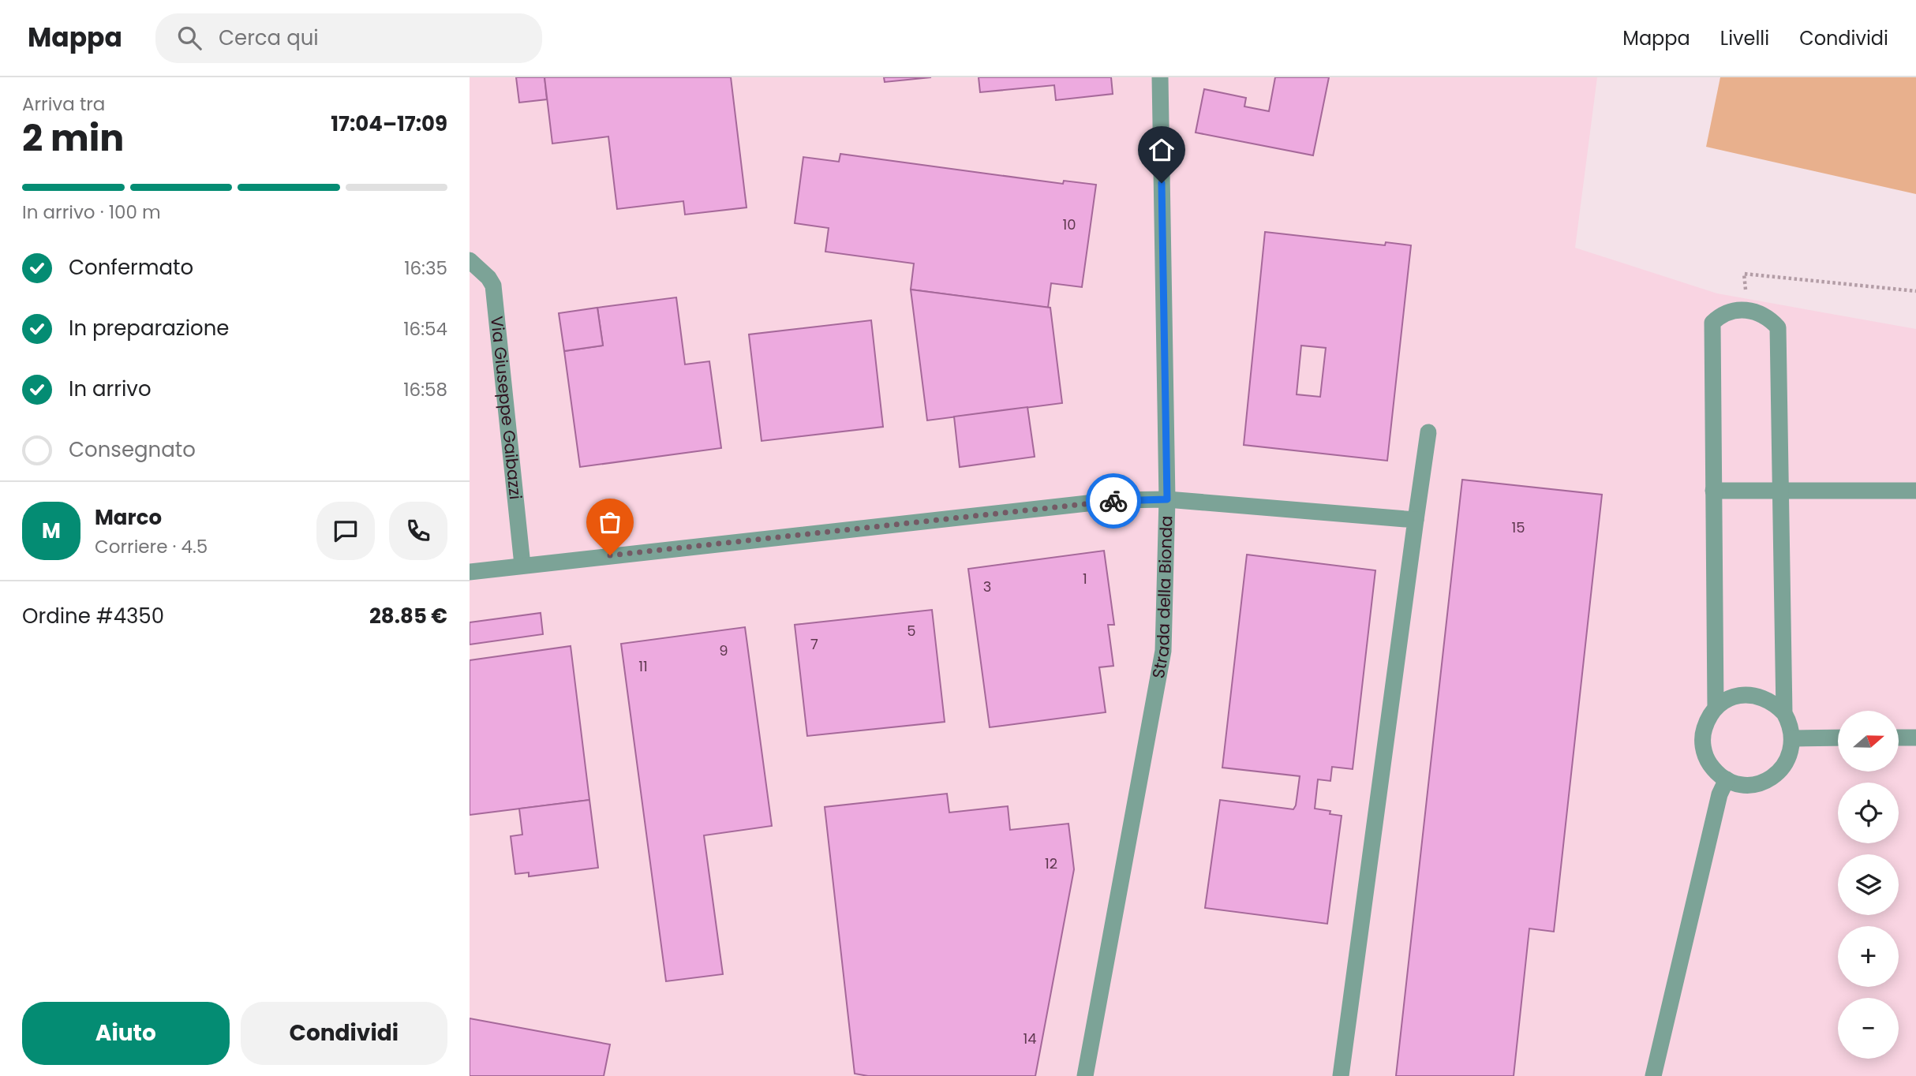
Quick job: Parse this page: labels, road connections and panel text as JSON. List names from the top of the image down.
{
  "streets": {
    "street": ["Via Giuseppe Gaibazzi", "Strada della Bionda"]
  },
  "house_numbers": [
    "10",
    "15",
    "1",
    "3",
    "5",
    "7",
    "9",
    "11",
    "12",
    "14"
  ],
  "north": "right",
  "page": {
    "header": "Mappa",
    "search": "Cerca qui",
    "nav": ["Mappa", "Livelli", "Condividi"],
    "heading": ["2 min", "Arriva tra", "17:04–17:09"],
    "panel": [
      "Marco",
      "Corriere · 4.5",
      "Ordine #4350",
      "28.85 €"
    ],
    "bar": "In arrivo · 100 m",
    "list": [
      ["Confermato", "16:35"],
      ["In preparazione", "16:54"],
      ["In arrivo", "16:58"],
      "Consegnato"
    ],
    "round": "M",
    "map_buttons": ["+", "−"],
    "buttons": ["Aiuto", "Condividi"]
  }
}
